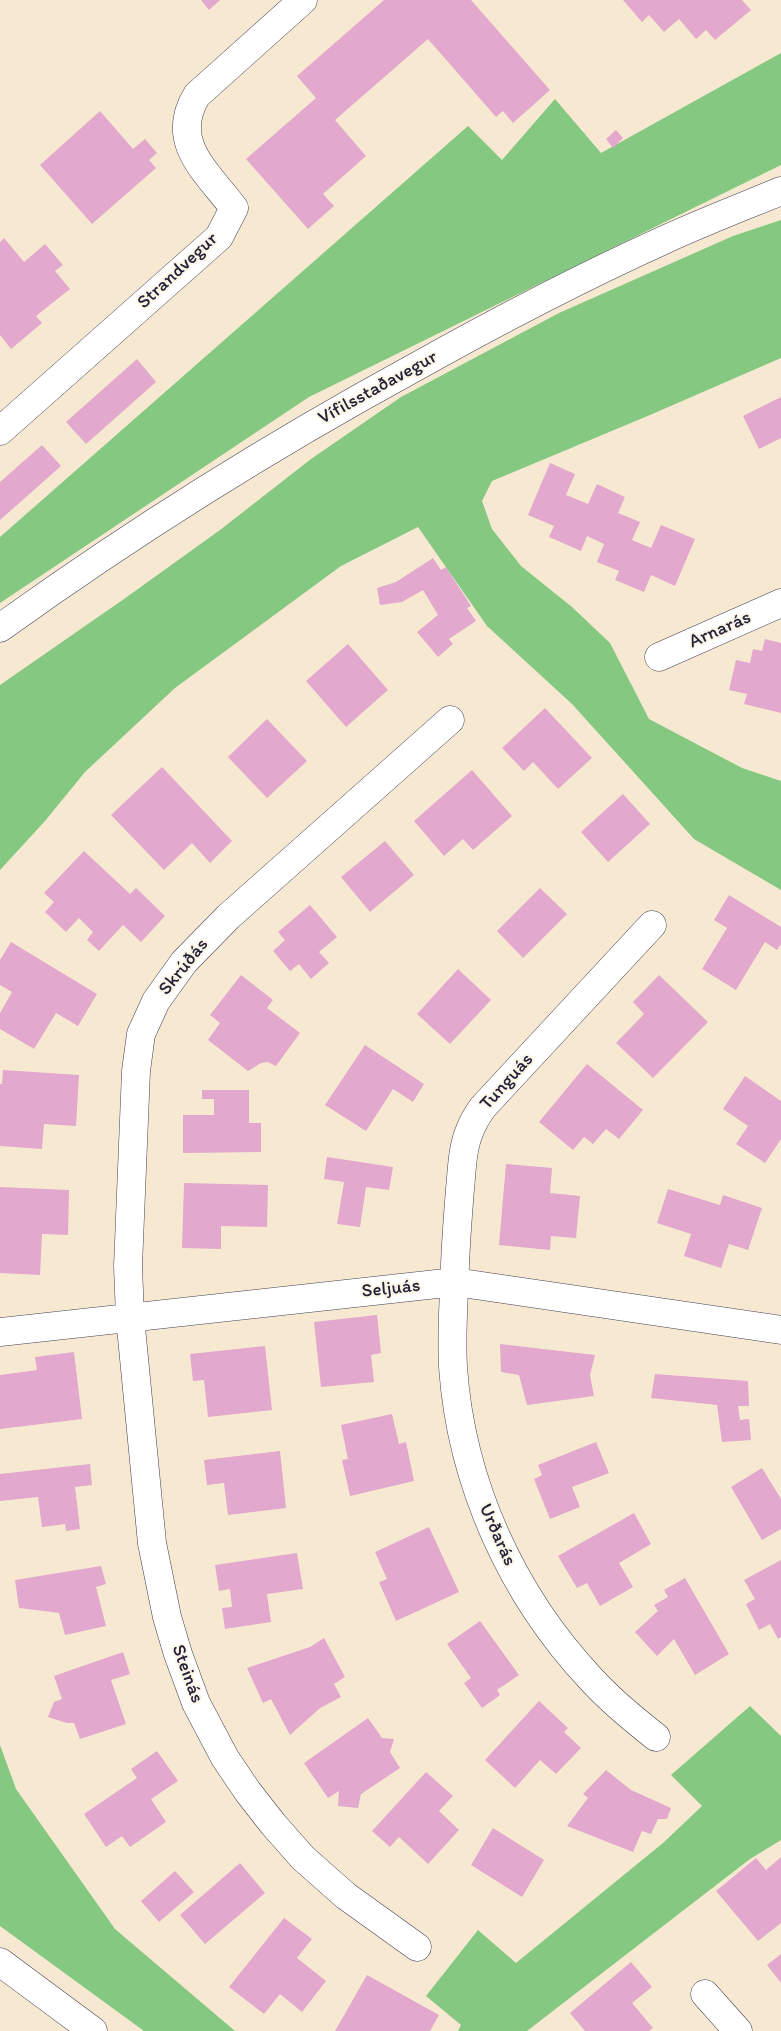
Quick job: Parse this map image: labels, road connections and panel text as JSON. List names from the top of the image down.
{
  "streets": {
    "street": [
      "Strandvegur",
      "Vífilsstaðavegur",
      "Arnarás",
      "Skrúðás",
      "Tunguás",
      "Seljuás",
      "Urðarás",
      "Steinás"
    ]
  },
  "crossings": [
    ["Skrúðás", "Seljuás"],
    ["Skrúðás", "Steinás"],
    ["Tunguás", "Seljuás"],
    ["Tunguás", "Urðarás"],
    ["Seljuás", "Urðarás"],
    ["Seljuás", "Steinás"]
  ]
}
